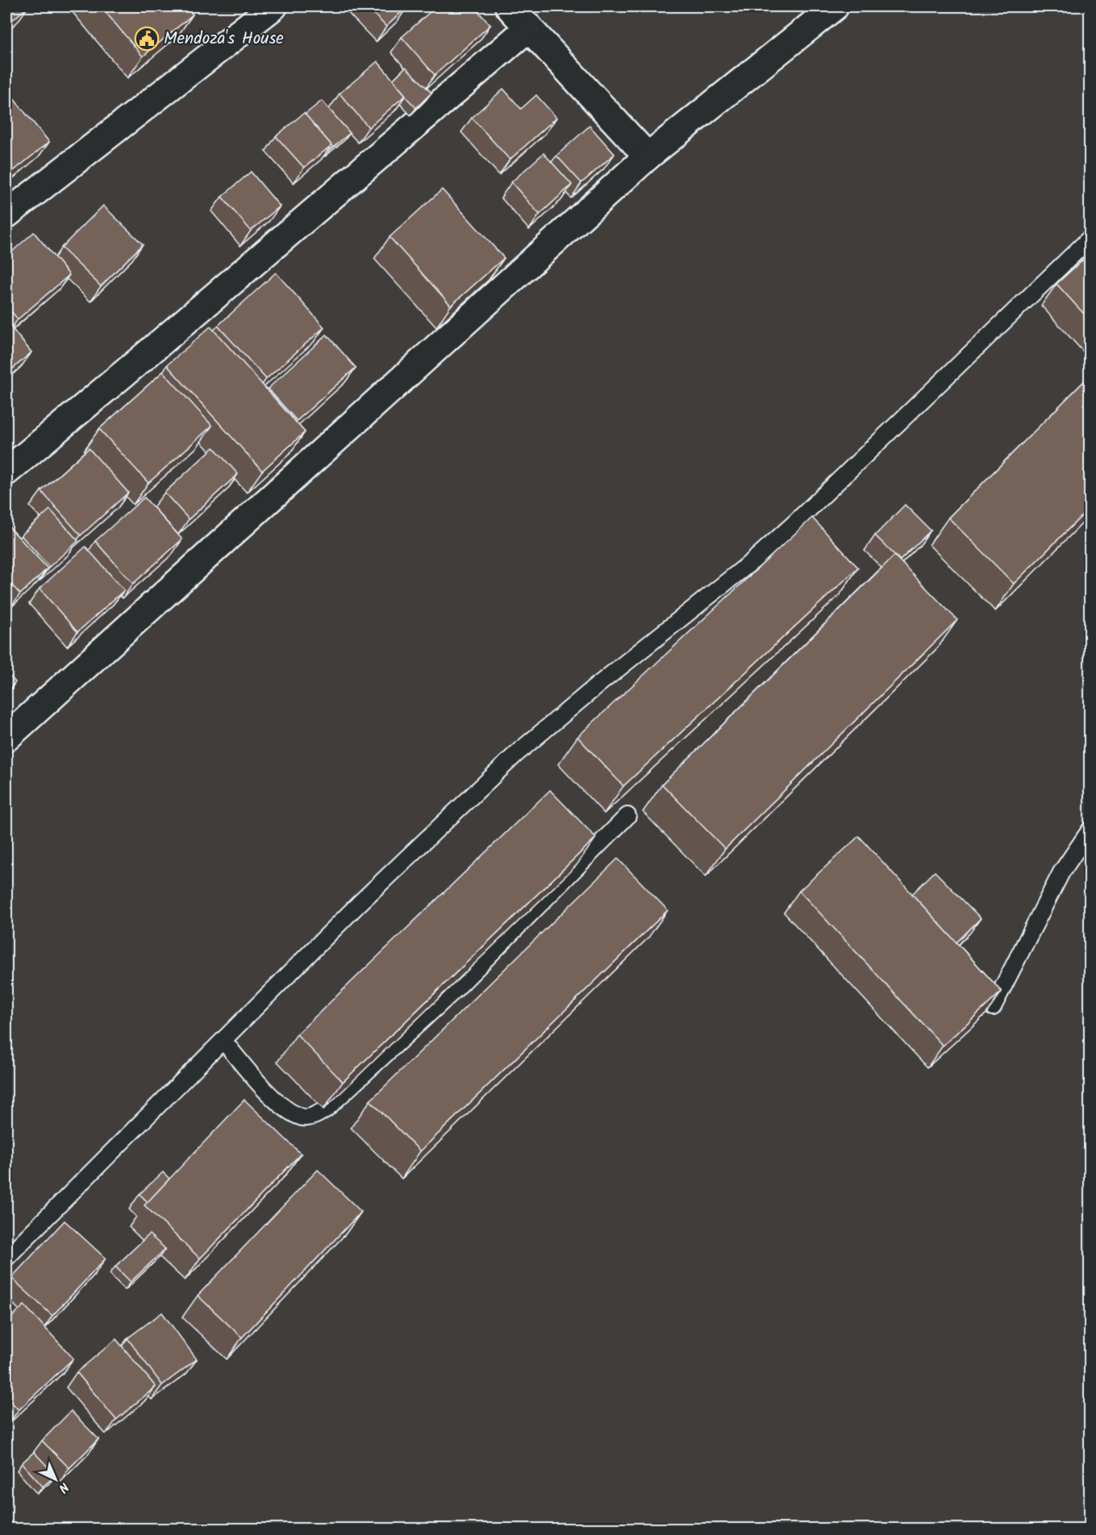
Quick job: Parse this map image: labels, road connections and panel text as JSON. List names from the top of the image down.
{
  "places": {
    "public building": ["Mendoza's House"]
  },
  "north": "bottom right"
}
